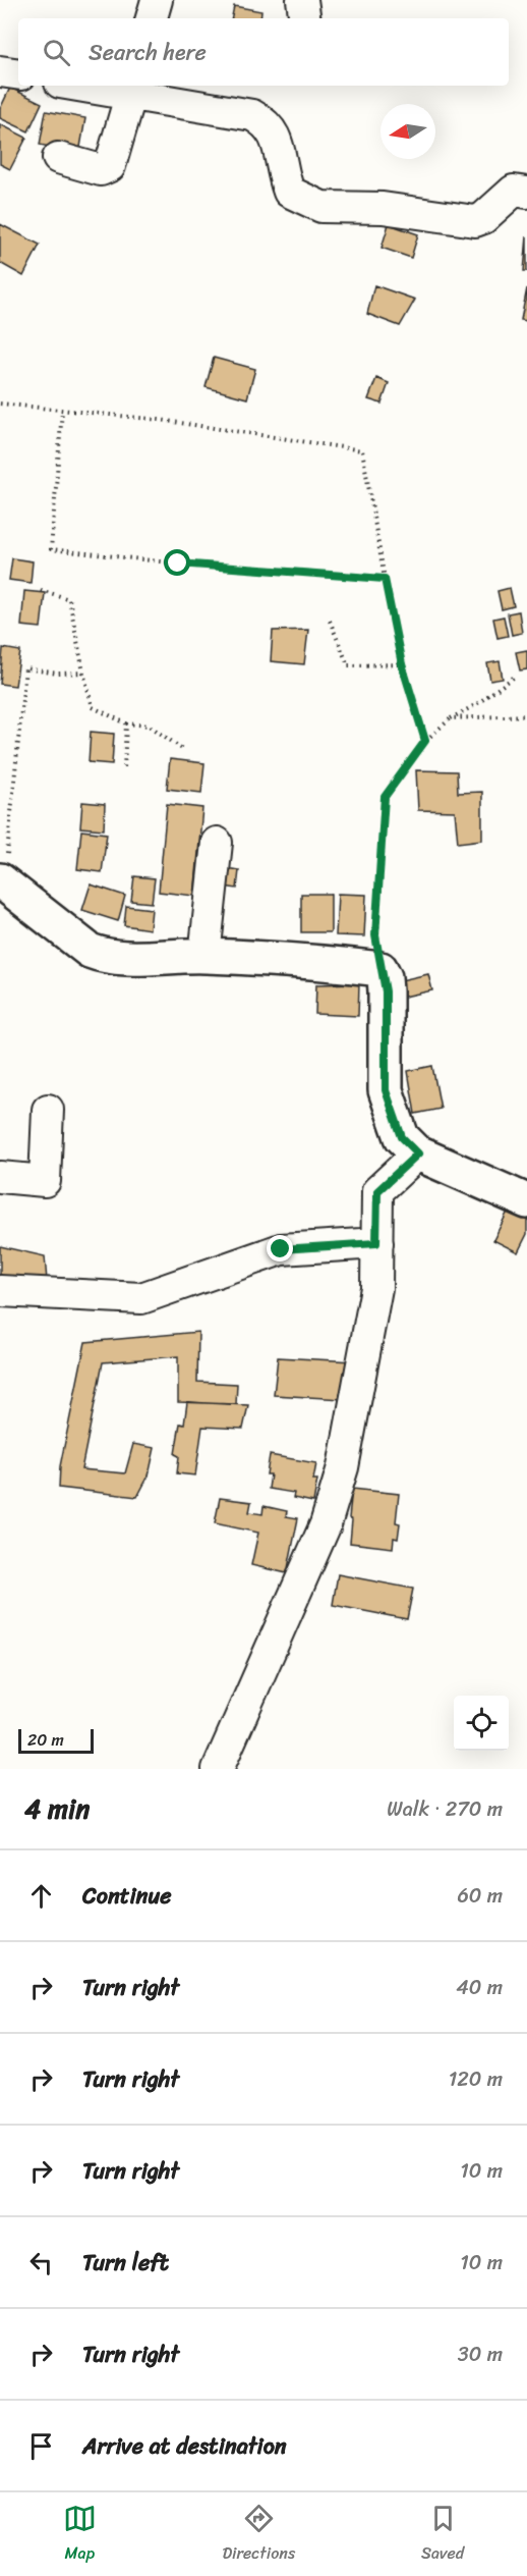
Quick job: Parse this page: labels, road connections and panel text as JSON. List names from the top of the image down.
{
  "scale_bar": "20 m",
  "north": "left",
  "page": {
    "search": "Search here",
    "scale": "20 m",
    "heading": ["4 min", "Walk · 270 m"],
    "list": [
      ["Continue", "60 m"],
      ["Turn right", "40 m"],
      ["Turn right", "120 m"],
      ["Turn right", "10 m"],
      ["Turn left", "10 m"],
      ["Turn right", "30 m"],
      "Arrive at destination"
    ],
    "nav": ["Map", "Directions", "Saved"]
  }
}
